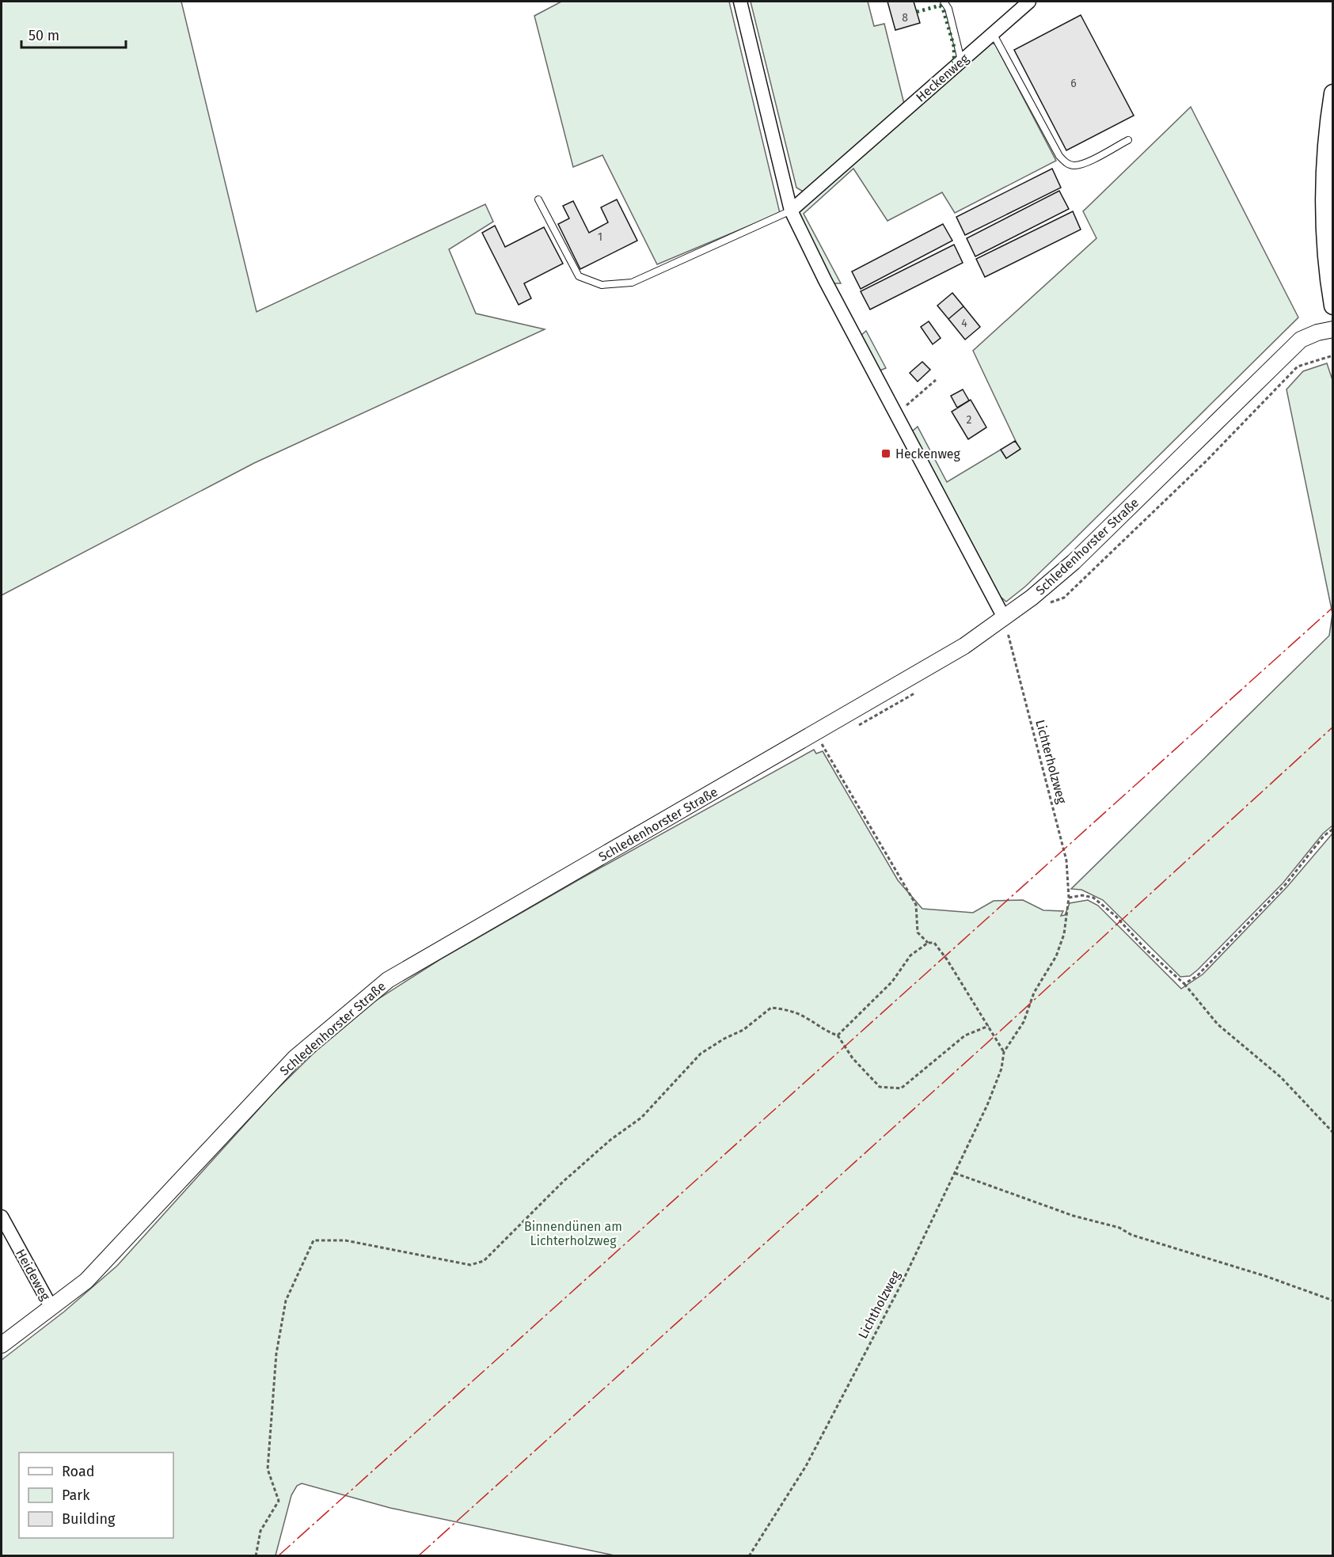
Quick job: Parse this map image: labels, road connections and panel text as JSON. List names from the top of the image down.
{
  "streets": {
    "street": ["Heckenweg", "Schledenhorster Straße", "Heideweg"],
    "path": ["Lichterholzweg", "Lichtholzweg"]
  },
  "crossings": [
    ["Schledenhorster Straße", "Lichterholzweg"],
    ["Schledenhorster Straße", "Heideweg"],
    ["Lichterholzweg", "Lichtholzweg"]
  ],
  "parks": ["Binnendünen am Lichterholzweg"],
  "places": {
    "transit": ["Heckenweg"]
  },
  "house_numbers": [
    "8",
    "6",
    "1",
    "4",
    "2"
  ],
  "legend": ["Road", "Park", "Building"],
  "scale_bar": "50 m"
}
